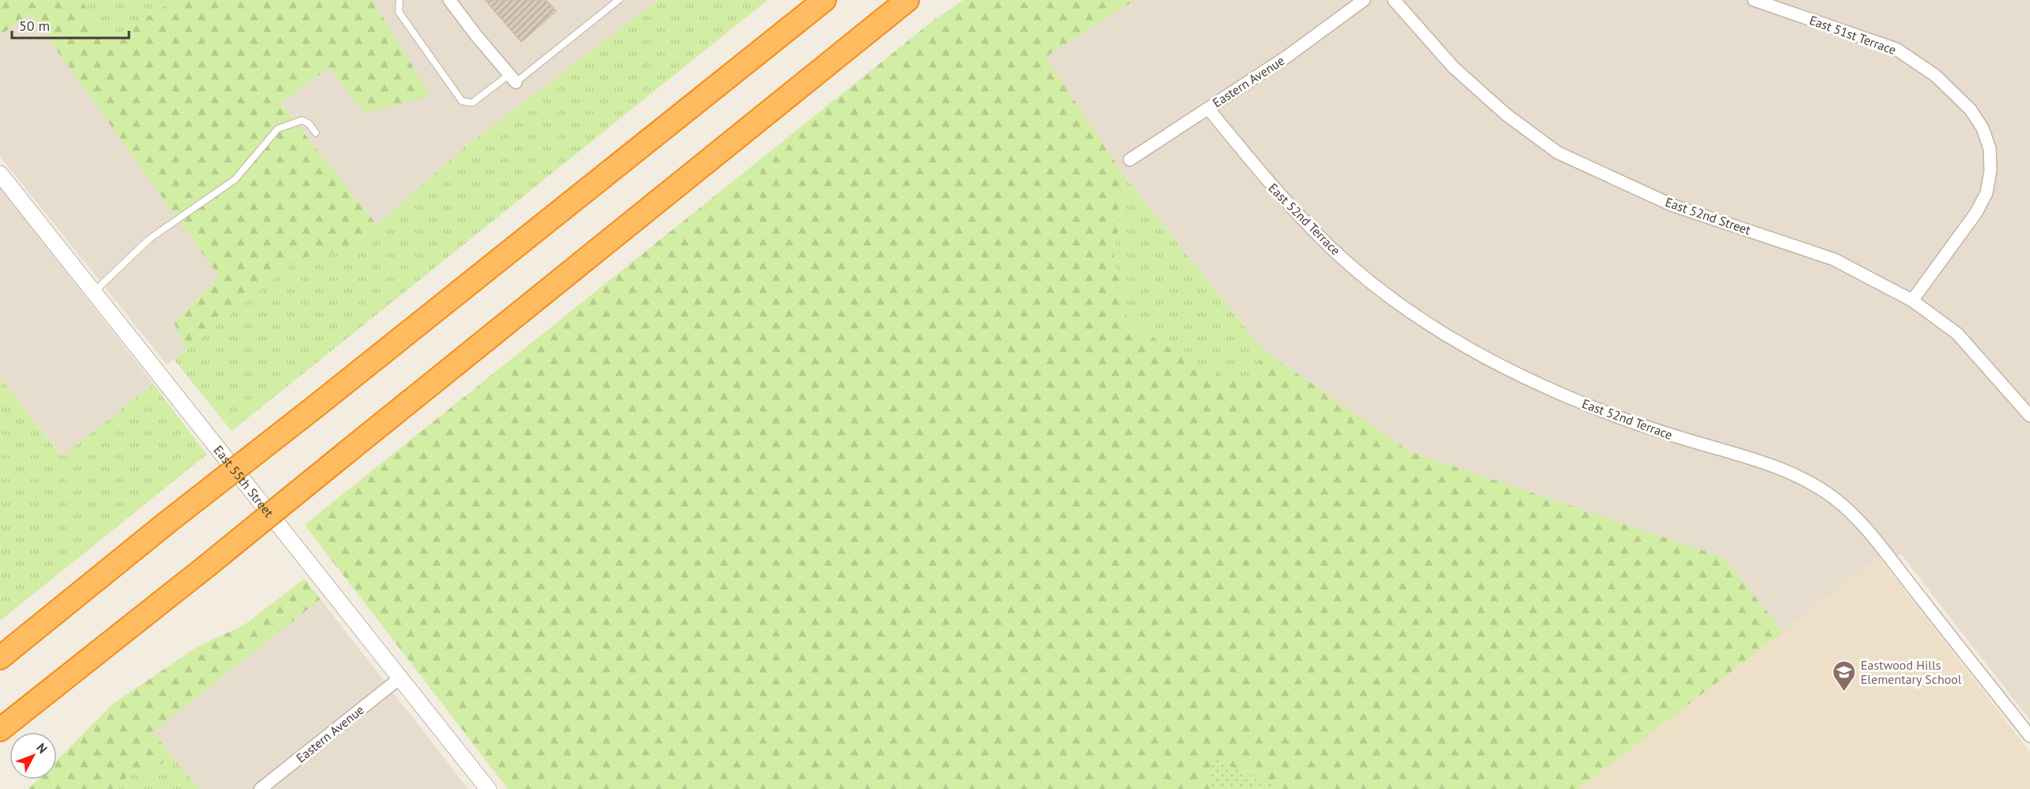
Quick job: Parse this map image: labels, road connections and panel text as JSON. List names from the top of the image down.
{
  "streets": {
    "street": [
      "East 51st Terrace",
      "Eastern Avenue",
      "East 52nd Street",
      "East 52nd Terrace",
      "East 55th Street"
    ]
  },
  "crossings": [
    ["East 51st Terrace", "East 52nd Street"],
    ["Eastern Avenue", "East 52nd Terrace"],
    ["Eastern Avenue", "East 55th Street"]
  ],
  "places": {
    "school or university": ["Eastwood Hills Elementary School"]
  },
  "scale_bar": "50 m",
  "north": "top right"
}
